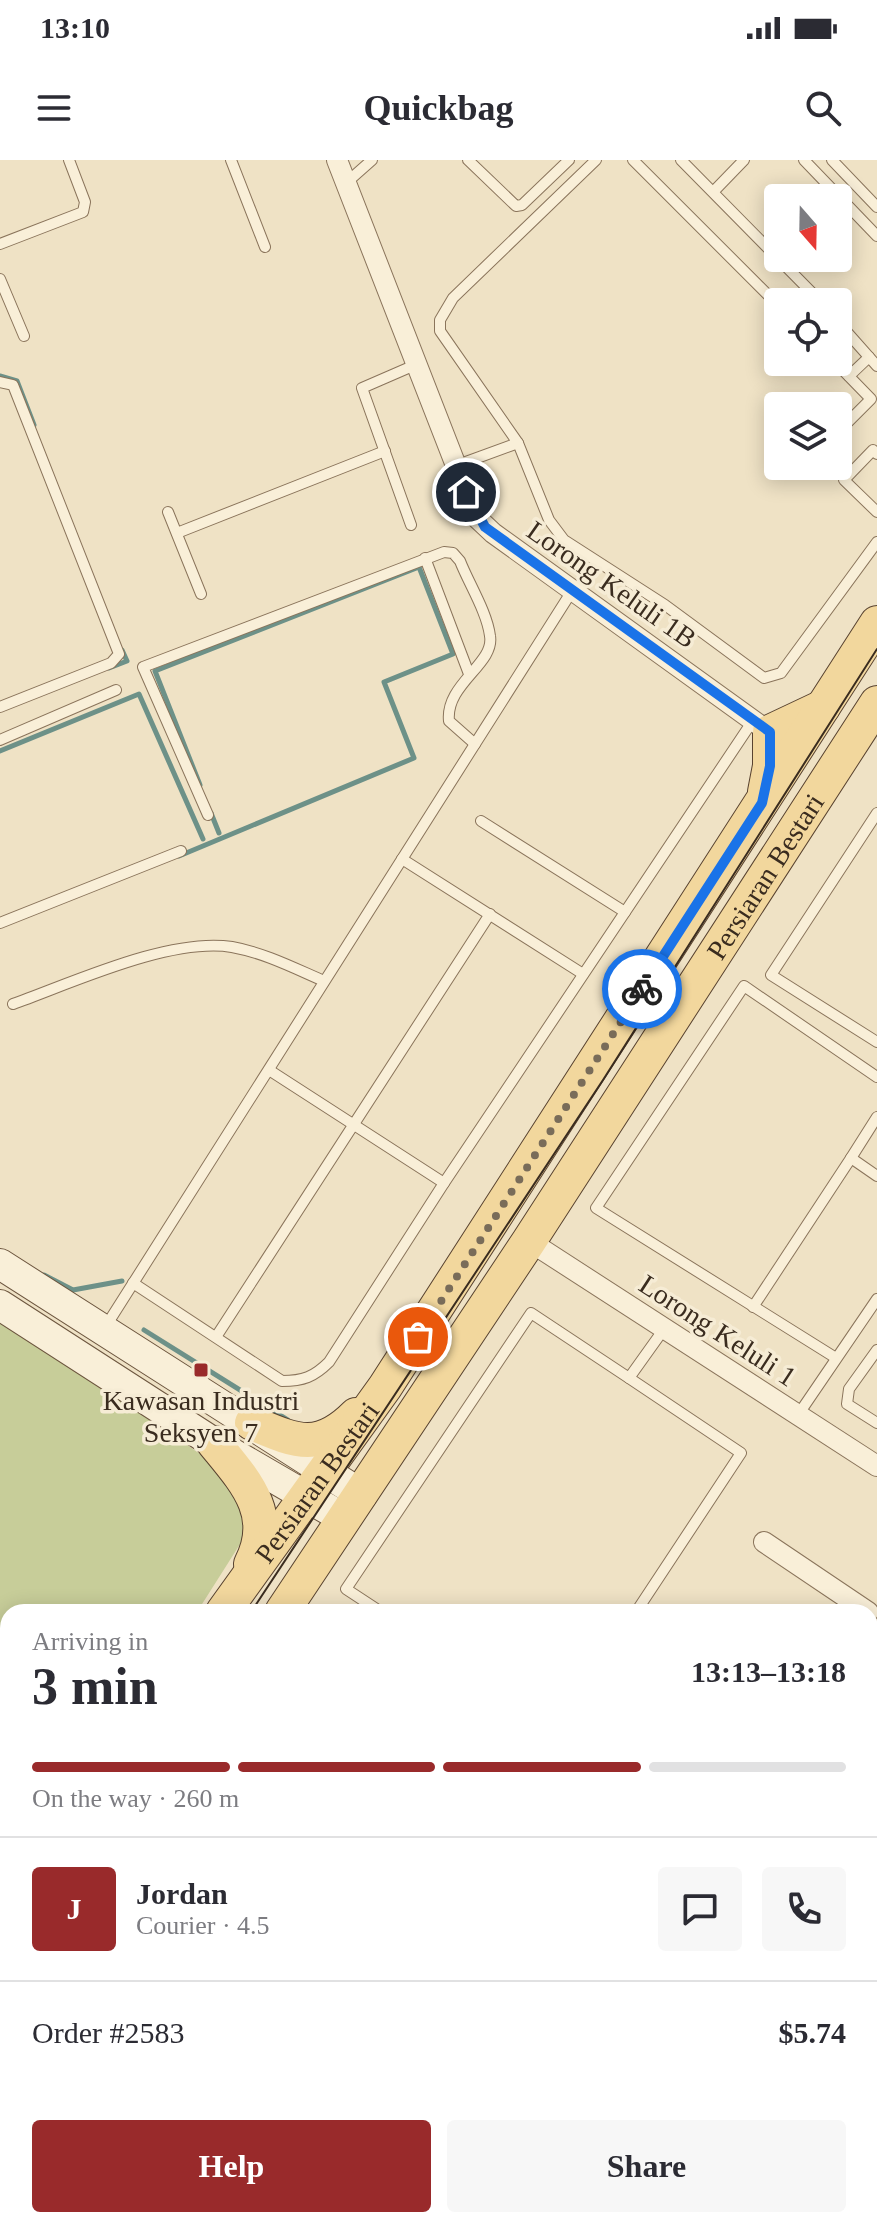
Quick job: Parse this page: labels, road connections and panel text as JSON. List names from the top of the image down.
{
  "streets": {
    "main road": ["Persiaran Bestari"],
    "street": ["Lorong Keluli 1B", "Lorong Keluli 1"]
  },
  "crossings": [
    ["Lorong Keluli 1B", "Persiaran Bestari"],
    ["Persiaran Bestari", "Lorong Keluli 1"]
  ],
  "places": {
    "transit": ["Kawasan Industri Seksyen 7"]
  },
  "north": "bottom",
  "page": {
    "status": "13:10",
    "header": "Quickbag",
    "heading": ["3 min", "Arriving in", "13:13–13:18"],
    "panel": [
      "Jordan",
      "Courier · 4.5",
      "Order #2583",
      "$5.74"
    ],
    "bar": "On the way · 260 m",
    "round": "J",
    "buttons": ["Help", "Share"]
  }
}
